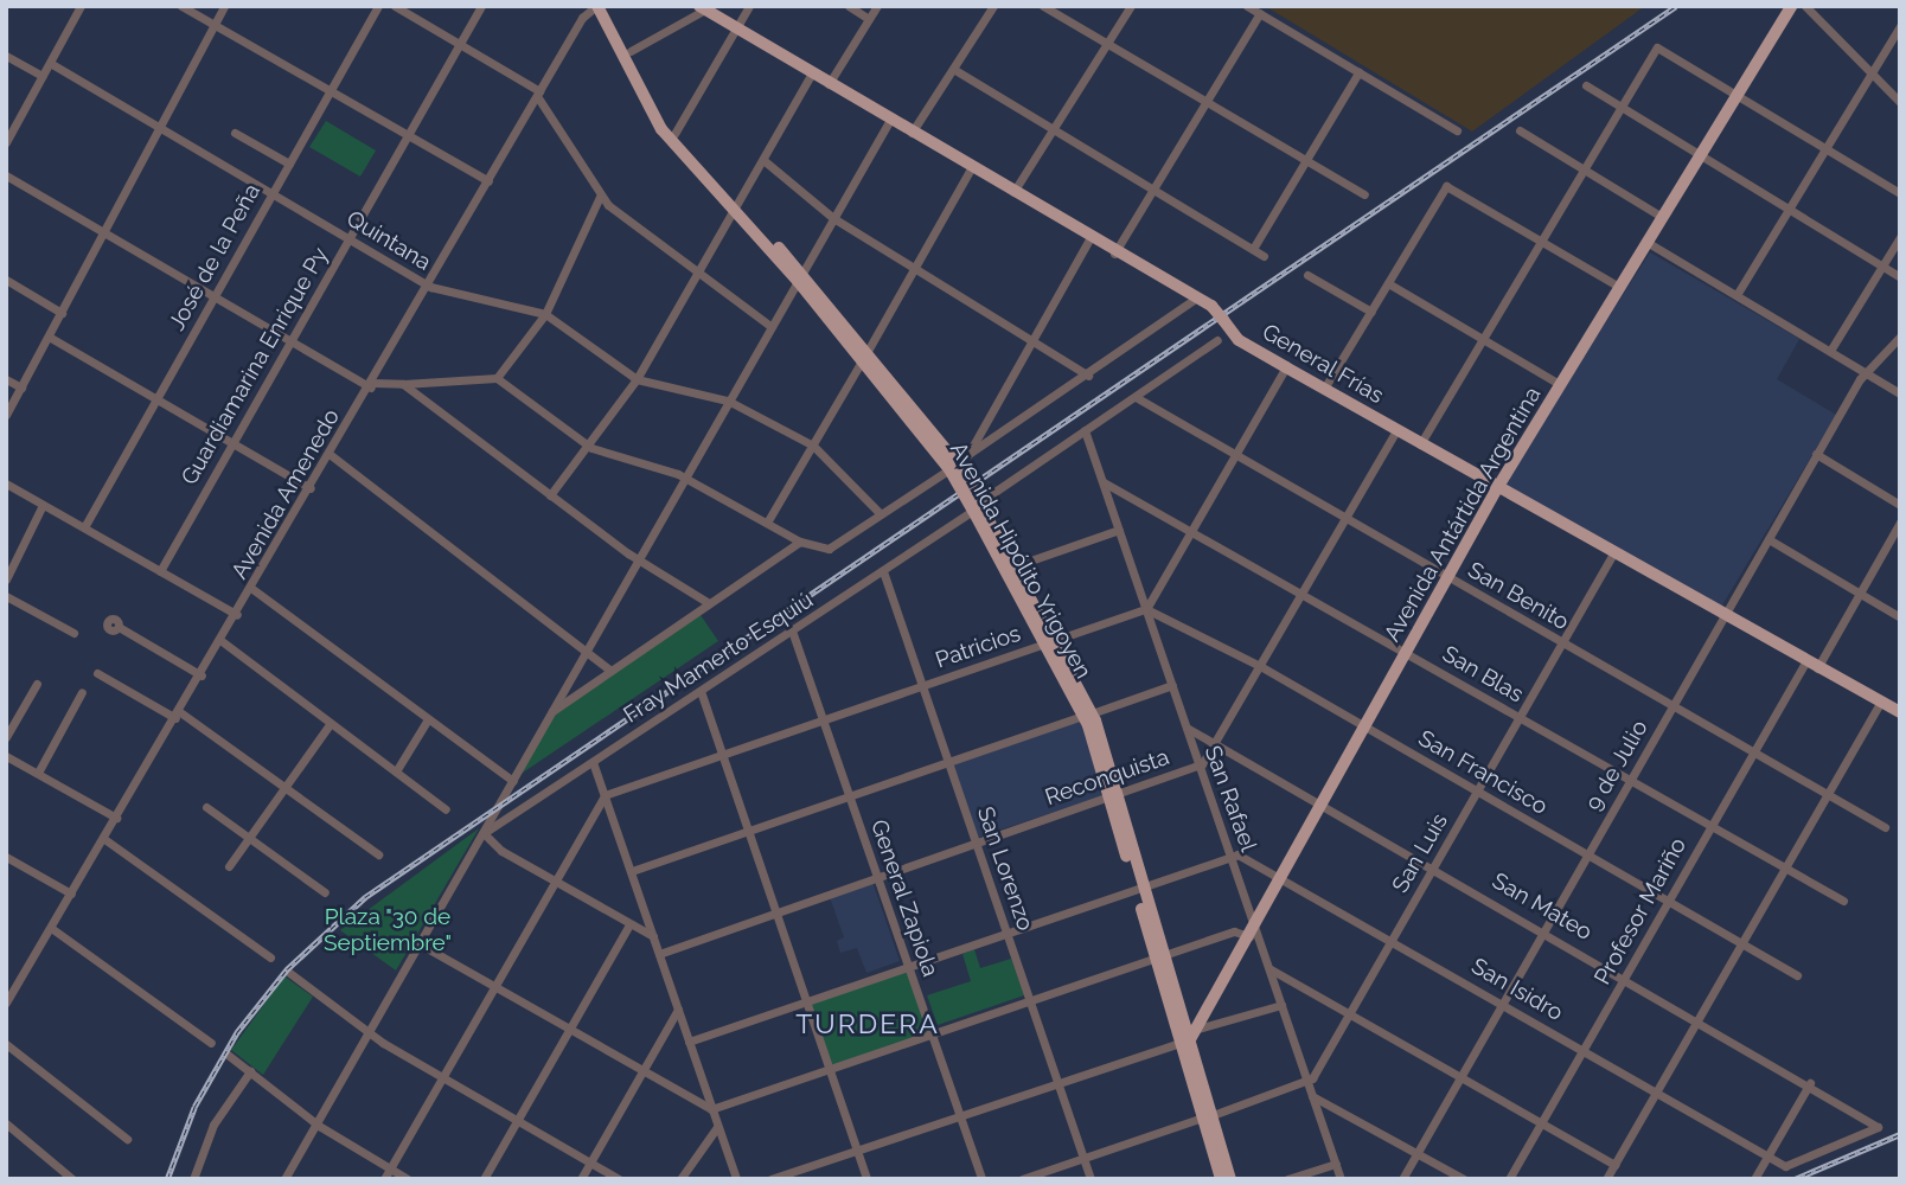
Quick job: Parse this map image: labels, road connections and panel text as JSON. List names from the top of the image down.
{
  "streets": {
    "main road": ["General Frías", "Avenida Antártida Argentina", "Avenida Hipólito Yrigoyen"],
    "street": [
      "Quintana",
      "José de la Peña",
      "Guardiamarina Enrique Py",
      "Avenida Amenedo",
      "San Benito",
      "Patricios",
      "Fray Mamerto Esquiú",
      "San Blas",
      "9 de Julio",
      "San Francisco",
      "Reconquista",
      "San Rafael",
      "San Luis",
      "San Lorenzo",
      "General Zapiola",
      "San Mateo",
      "Profesor Mariño",
      "San Isidro"
    ]
  },
  "crossings": [
    ["Quintana", "José de la Peña"],
    ["Quintana", "Guardiamarina Enrique Py"],
    ["Quintana", "Avenida Amenedo"],
    ["General Frías", "Avenida Antártida Argentina"],
    ["General Frías", "9 de Julio"],
    ["General Frías", "Reconquista"],
    ["General Frías", "San Luis"],
    ["General Frías", "Profesor Mariño"],
    ["Avenida Amenedo", "Avenida Hipólito Yrigoyen"],
    ["Avenida Antártida Argentina", "Avenida Hipólito Yrigoyen"],
    ["Avenida Antártida Argentina", "San Benito"],
    ["Avenida Antártida Argentina", "San Blas"],
    ["Avenida Antártida Argentina", "San Francisco"],
    ["Avenida Antártida Argentina", "San Rafael"],
    ["Avenida Antártida Argentina", "San Mateo"],
    ["Avenida Antártida Argentina", "San Isidro"],
    ["Avenida Hipólito Yrigoyen", "Patricios"],
    ["Avenida Hipólito Yrigoyen", "Fray Mamerto Esquiú"],
    ["Avenida Hipólito Yrigoyen", "Reconquista"],
    ["San Benito", "Fray Mamerto Esquiú"],
    ["San Benito", "9 de Julio"],
    ["San Benito", "Reconquista"],
    ["San Benito", "San Luis"],
    ["San Benito", "Profesor Mariño"],
    ["Patricios", "San Francisco"],
    ["Patricios", "San Rafael"],
    ["Patricios", "San Lorenzo"],
    ["Patricios", "General Zapiola"],
    ["Fray Mamerto Esquiú", "San Rafael"],
    ["Fray Mamerto Esquiú", "San Lorenzo"],
    ["Fray Mamerto Esquiú", "General Zapiola"],
    ["San Blas", "9 de Julio"],
    ["San Blas", "Reconquista"],
    ["San Blas", "San Rafael"],
    ["San Blas", "San Luis"],
    ["San Blas", "Profesor Mariño"],
    ["9 de Julio", "San Francisco"],
    ["9 de Julio", "San Mateo"],
    ["9 de Julio", "San Isidro"],
    ["San Francisco", "Reconquista"],
    ["San Francisco", "San Rafael"],
    ["San Francisco", "San Luis"],
    ["San Francisco", "Profesor Mariño"],
    ["Reconquista", "San Rafael"],
    ["Reconquista", "San Lorenzo"],
    ["Reconquista", "General Zapiola"],
    ["Reconquista", "San Mateo"],
    ["San Rafael", "San Luis"],
    ["San Rafael", "San Mateo"],
    ["San Rafael", "San Isidro"],
    ["San Luis", "San Mateo"],
    ["San Luis", "San Isidro"],
    ["San Mateo", "Profesor Mariño"],
    ["San Mateo", "San Isidro"],
    ["Profesor Mariño", "San Isidro"]
  ],
  "districts": ["TURDERA"],
  "parks": ["Plaza \"30 de Septiembre\""]
}
